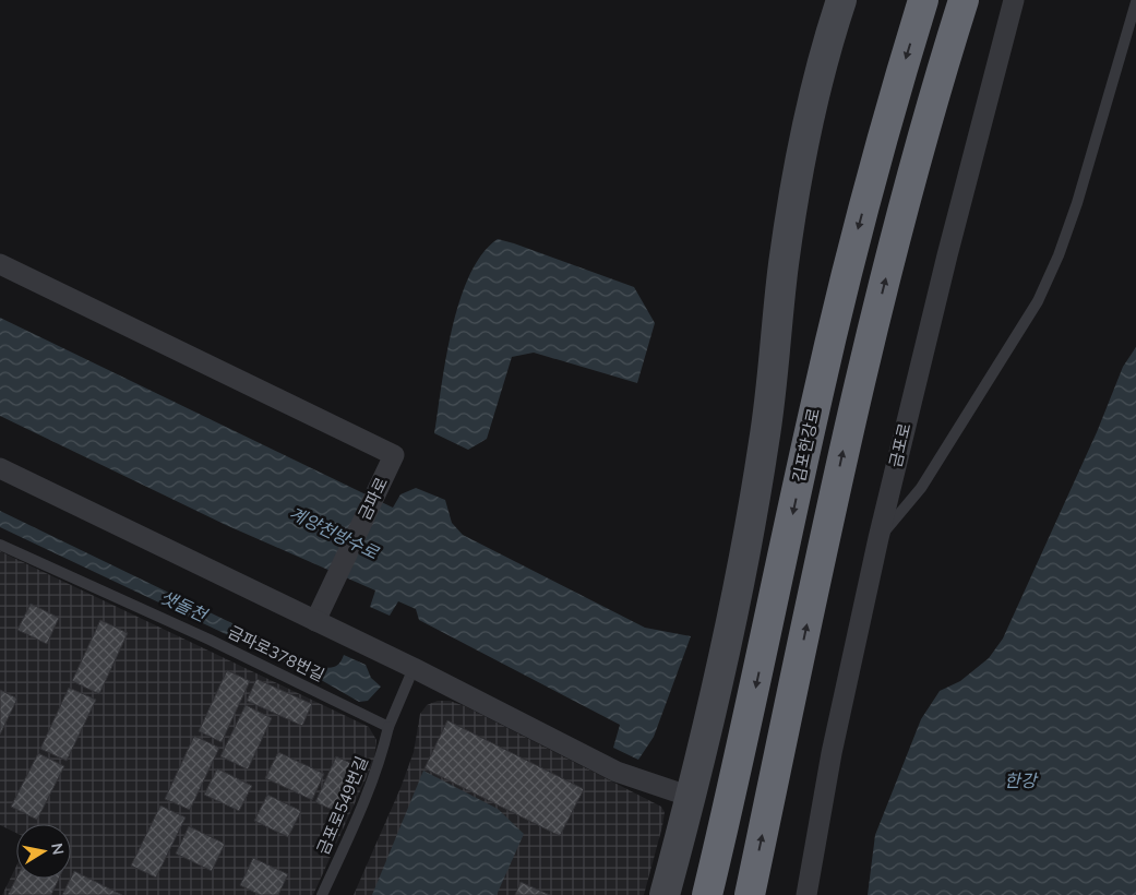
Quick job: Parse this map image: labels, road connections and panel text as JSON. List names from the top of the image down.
{
  "streets": {
    "highway": ["김포한강로"],
    "street": ["금포로", "금파로"],
    "lane": ["금파로378번길", "금포로549번길"]
  },
  "crossings": [
    ["금파로378번길", "금포로549번길"]
  ],
  "water": ["계양천방수로", "샛돌천", "한강"],
  "north": "right"
}
